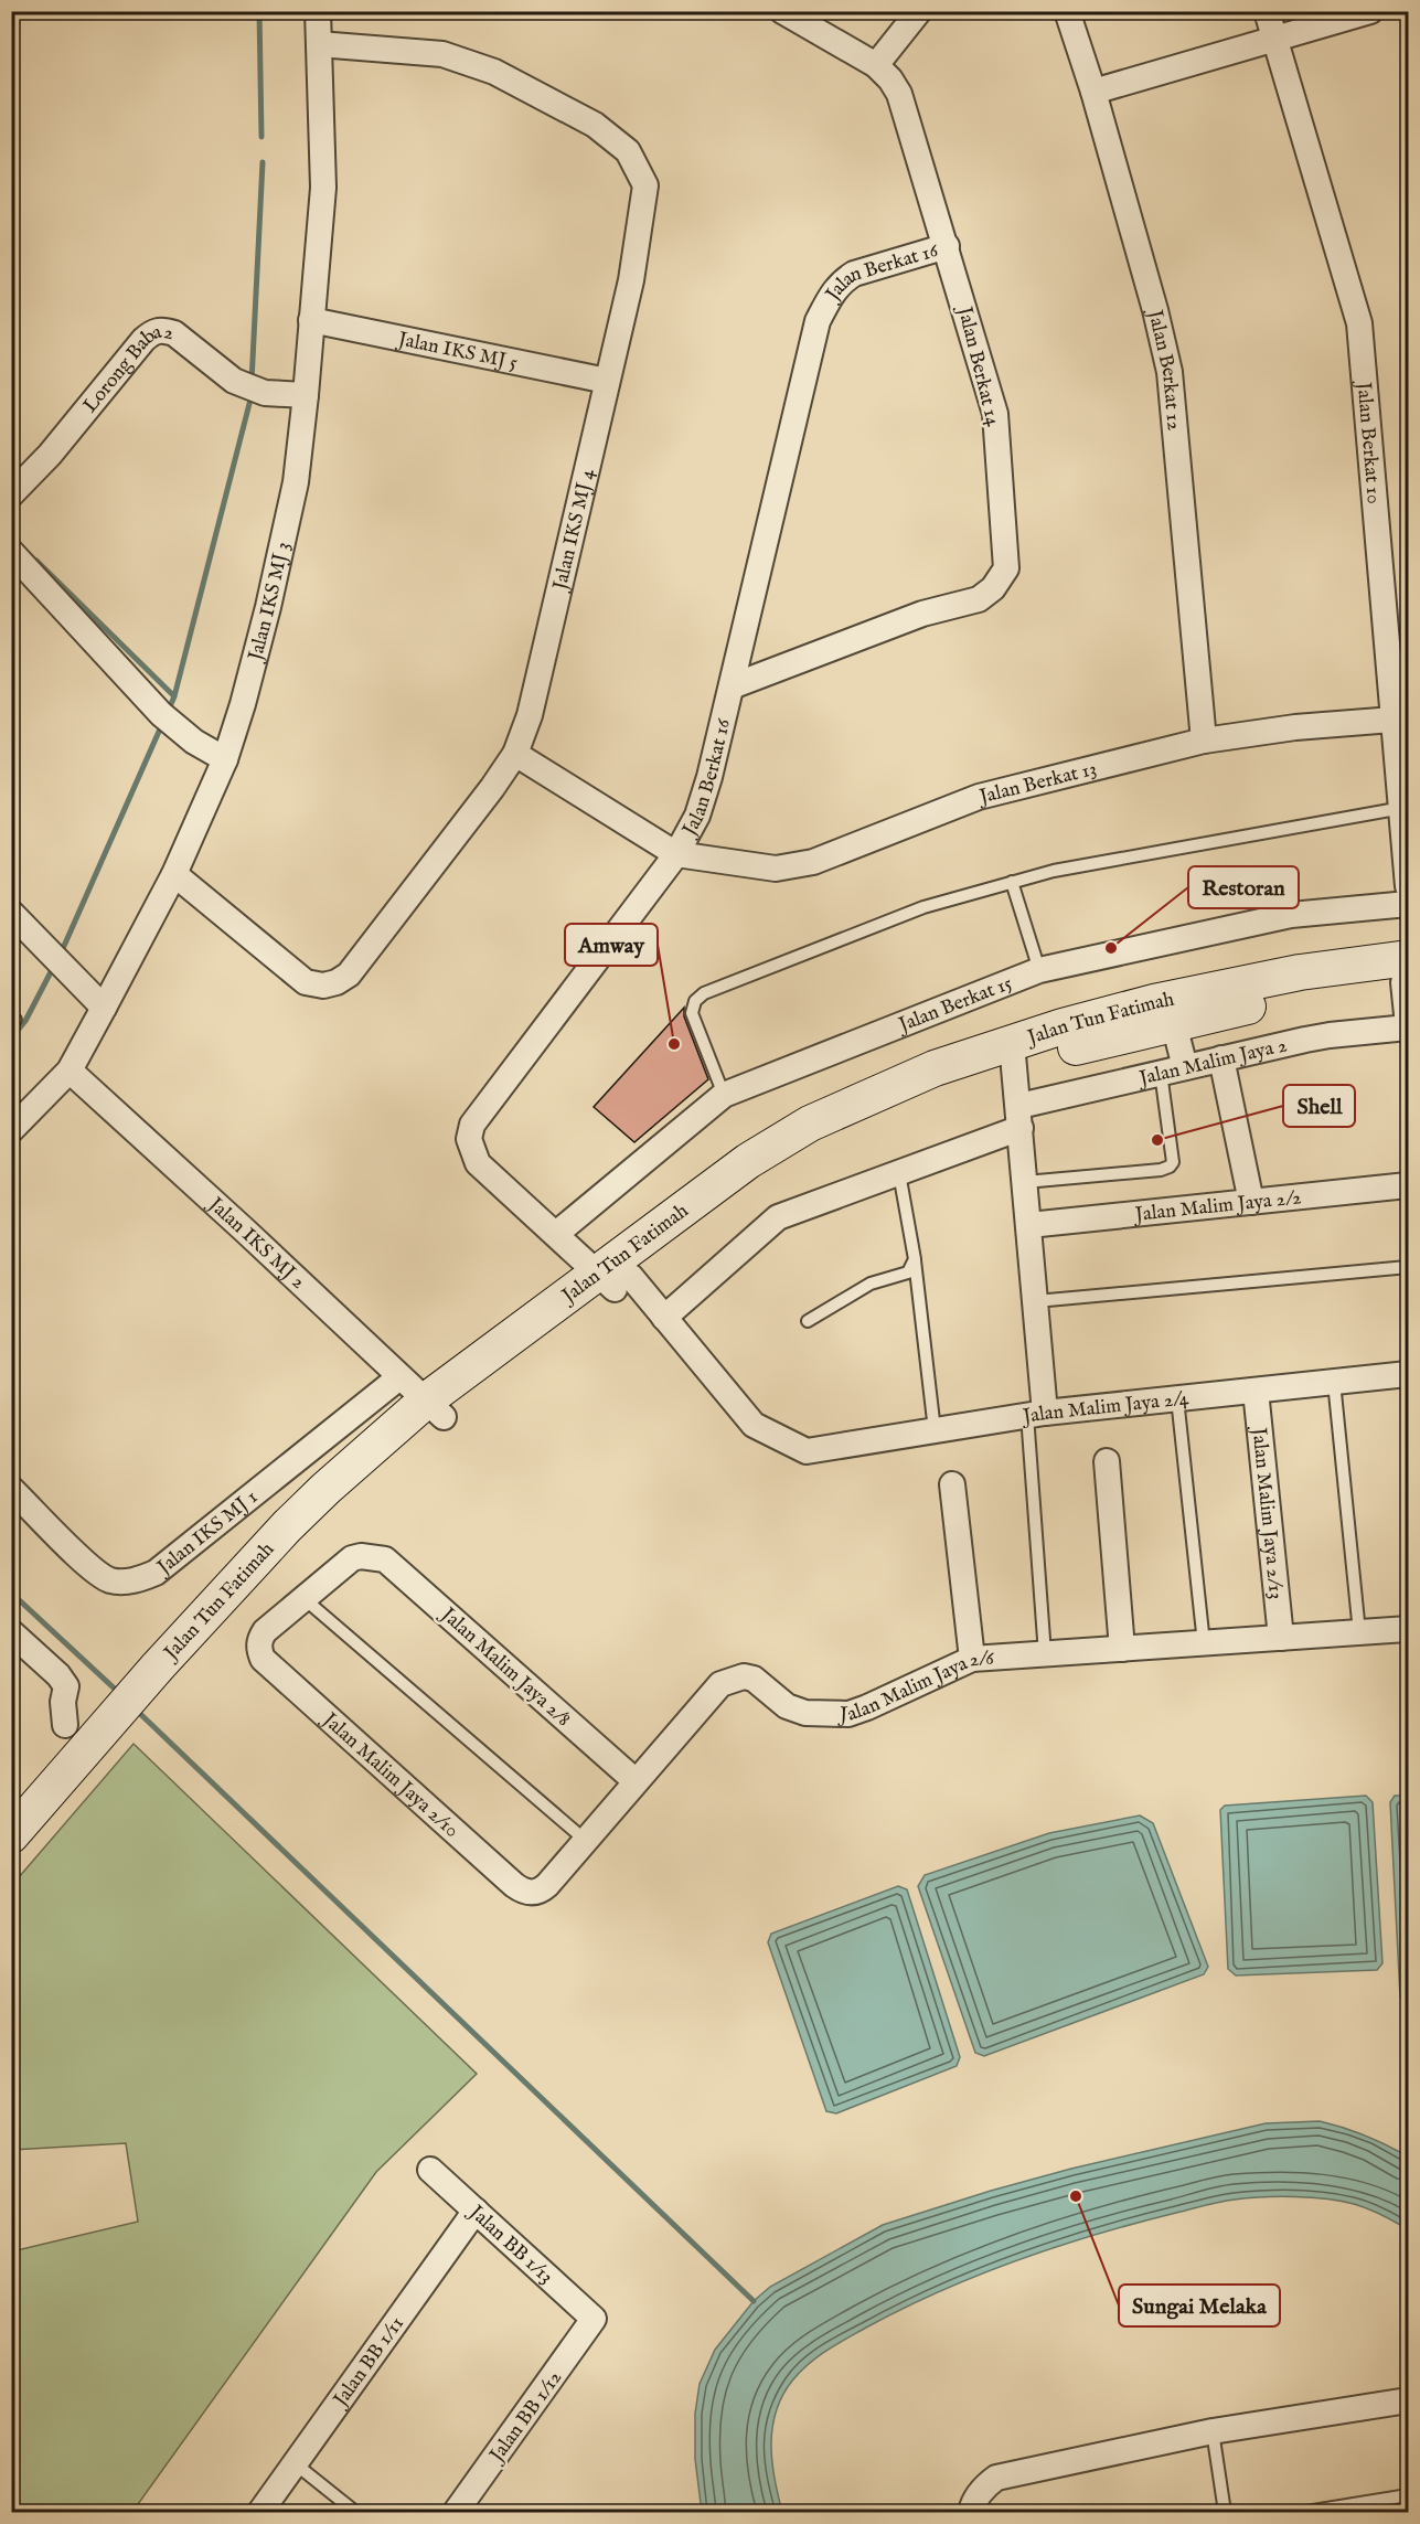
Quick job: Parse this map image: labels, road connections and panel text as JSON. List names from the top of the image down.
{
  "streets": {
    "main road": ["Jalan Tun Fatimah"],
    "street": [
      "Jalan Berkat 16",
      "Jalan IKS MJ 5",
      "Jalan Berkat 14",
      "Jalan Berkat 12",
      "Lorong Baba 2",
      "Jalan Berkat 10",
      "Jalan IKS MJ 4",
      "Jalan IKS MJ 3",
      "Jalan Berkat 13",
      "Jalan Berkat 15",
      "Jalan Malim Jaya 2",
      "Jalan Malim Jaya 2/2",
      "Jalan IKS MJ 2",
      "Jalan Malim Jaya 2/4",
      "Jalan Malim Jaya 2/13",
      "Jalan IKS MJ 1",
      "Jalan Malim Jaya 2/8",
      "Jalan Malim Jaya 2/6",
      "Jalan Malim Jaya 2/10",
      "Jalan BB 1/13",
      "Jalan BB 1/11",
      "Jalan BB 1/12"
    ]
  },
  "crossings": [
    ["Jalan Berkat 16", "Jalan Berkat 14"],
    ["Jalan Berkat 16", "Jalan Berkat 13"],
    ["Jalan Berkat 16", "Jalan Berkat 15"],
    ["Jalan Berkat 16", "Jalan Tun Fatimah"],
    ["Jalan Berkat 16", "Jalan Malim Jaya 2"],
    ["Jalan Berkat 16", "Jalan Malim Jaya 2/4"],
    ["Jalan IKS MJ 5", "Jalan IKS MJ 4"],
    ["Jalan IKS MJ 5", "Jalan IKS MJ 3"],
    ["Jalan Berkat 12", "Jalan Berkat 13"],
    ["Lorong Baba 2", "Jalan IKS MJ 3"],
    ["Jalan Berkat 10", "Jalan Berkat 13"],
    ["Jalan IKS MJ 4", "Jalan IKS MJ 3"],
    ["Jalan IKS MJ 3", "Jalan IKS MJ 2"],
    ["Jalan Tun Fatimah", "Jalan IKS MJ 2"],
    ["Jalan IKS MJ 2", "Jalan IKS MJ 1"],
    ["Jalan Malim Jaya 2/4", "Jalan Malim Jaya 2/13"],
    ["Jalan Malim Jaya 2/13", "Jalan Malim Jaya 2/6"],
    ["Jalan Malim Jaya 2/8", "Jalan Malim Jaya 2/6"],
    ["Jalan Malim Jaya 2/8", "Jalan Malim Jaya 2/10"],
    ["Jalan Malim Jaya 2/6", "Jalan Malim Jaya 2/10"],
    ["Jalan BB 1/13", "Jalan BB 1/11"],
    ["Jalan BB 1/13", "Jalan BB 1/12"]
  ],
  "places": [
    "Restoran",
    "Amway",
    "Shell",
    "Sungai Melaka"
  ]
}
